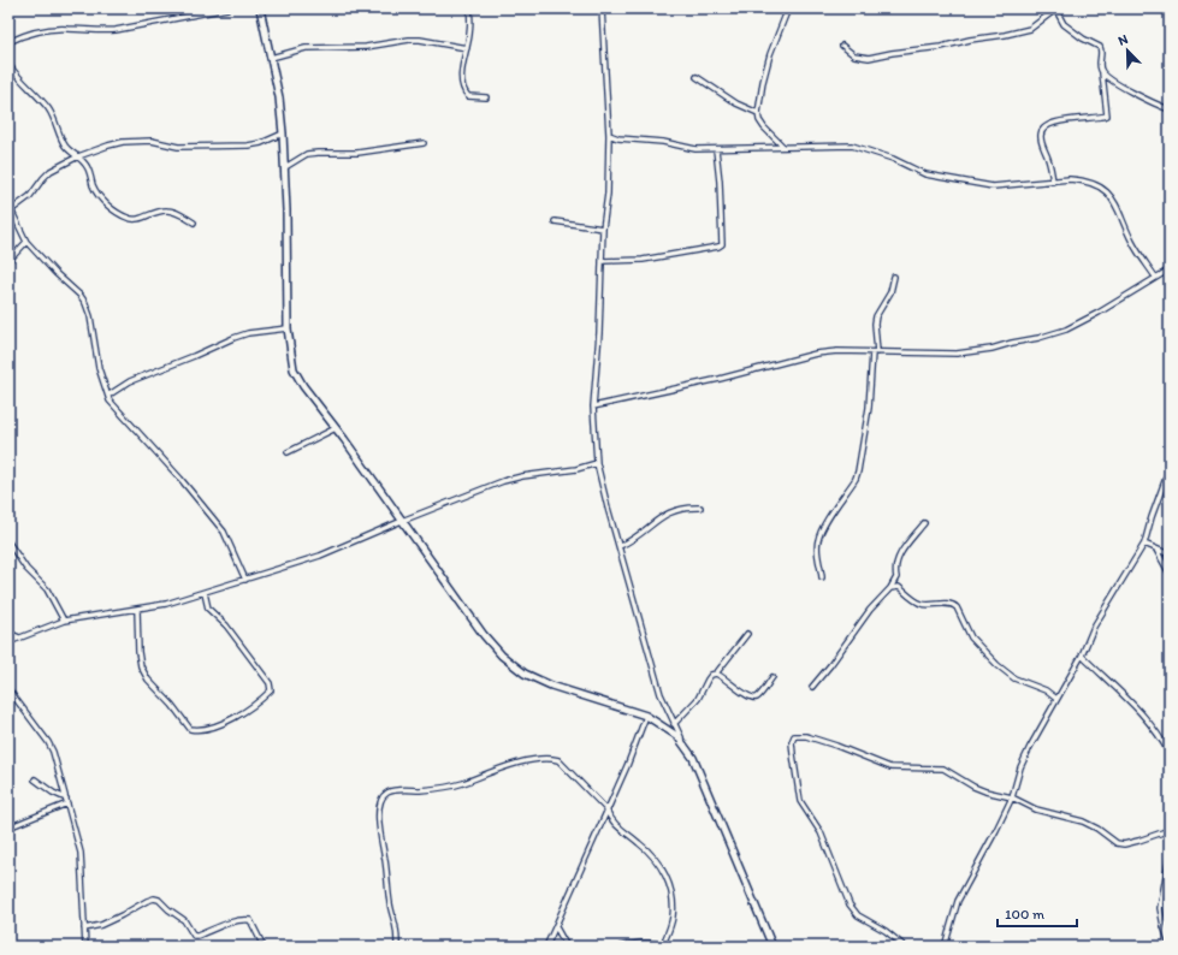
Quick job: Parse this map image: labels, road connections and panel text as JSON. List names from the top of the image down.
{
  "scale_bar": "100 m",
  "north": "top left"
}
